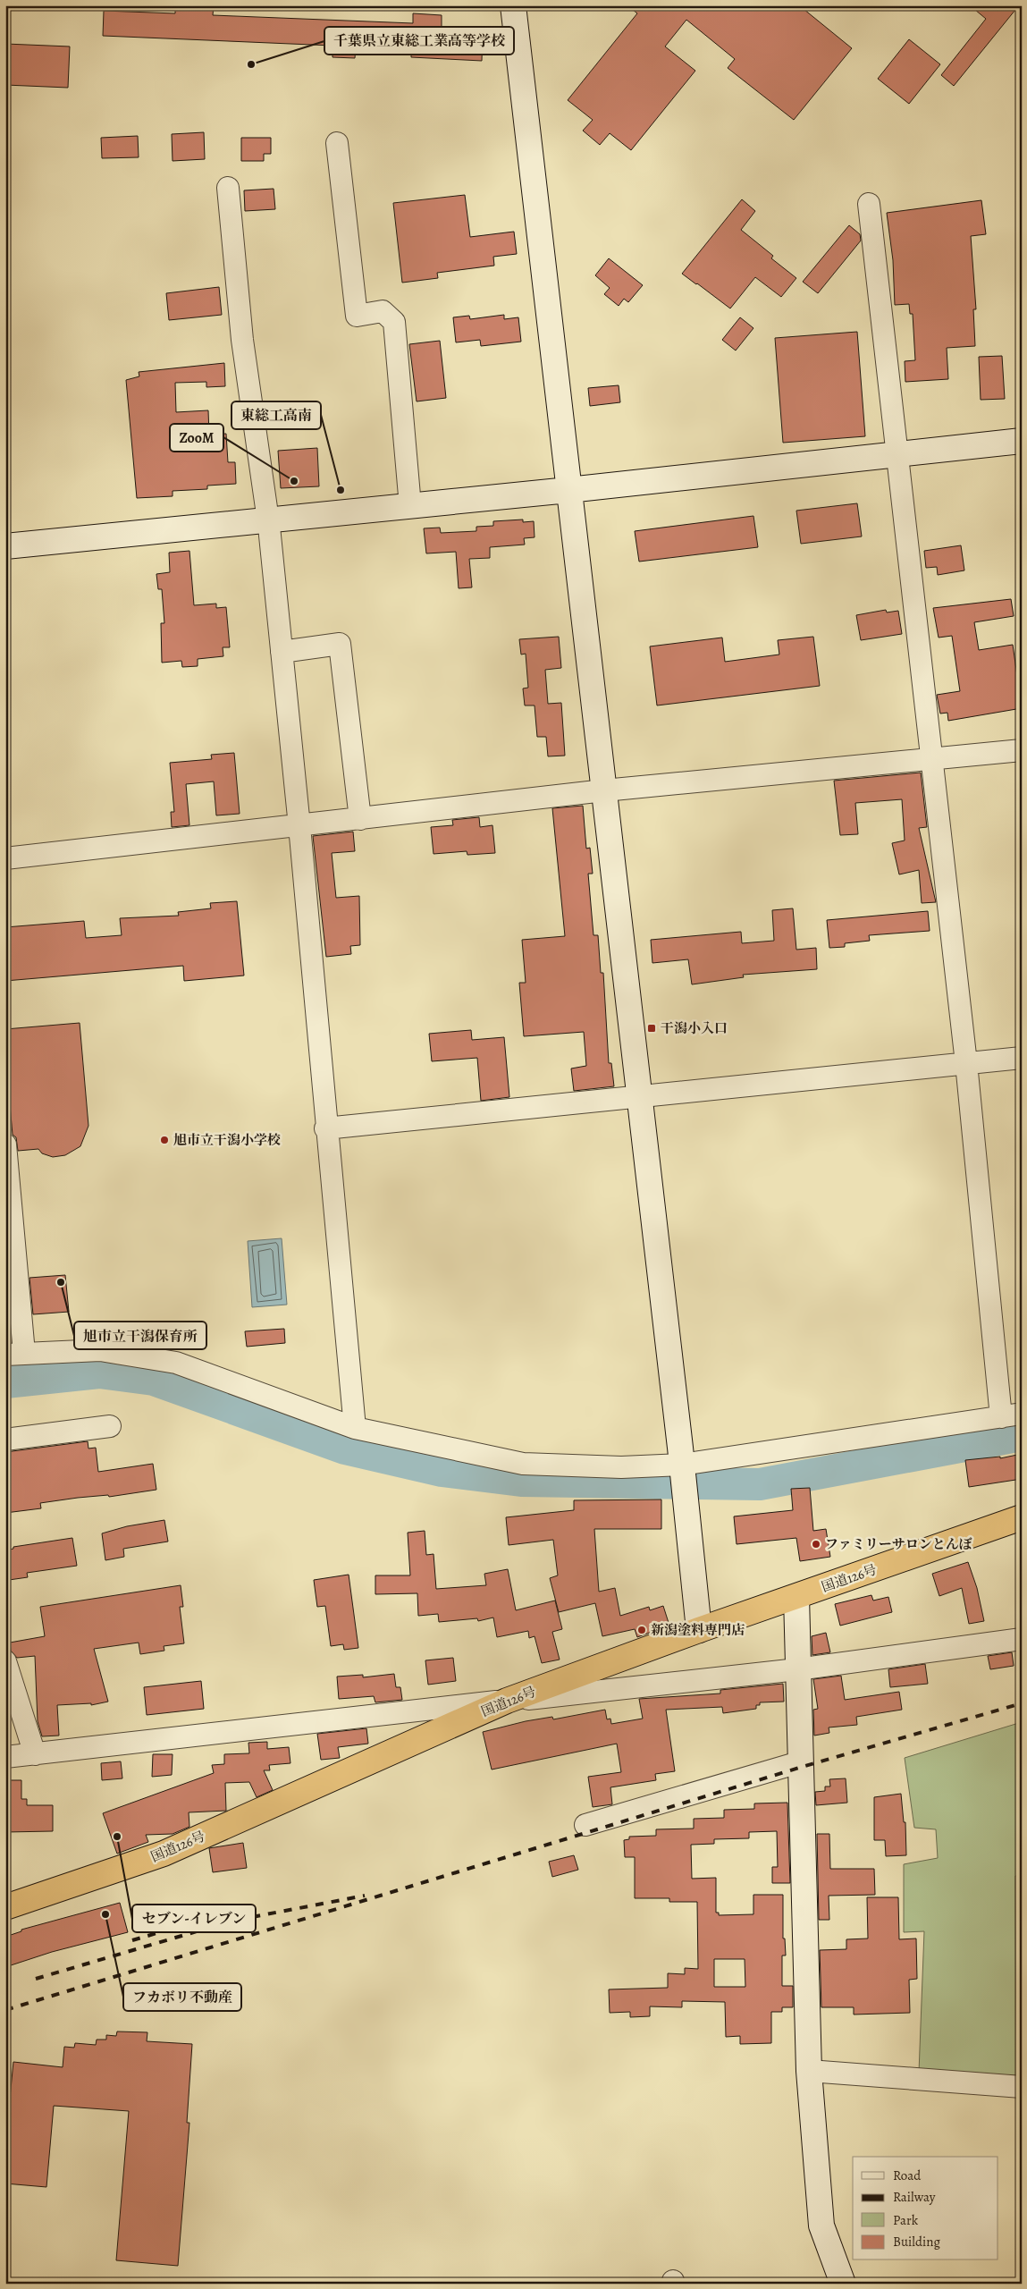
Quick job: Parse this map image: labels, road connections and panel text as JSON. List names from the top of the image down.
{
  "streets": {
    "highway": ["国道126号"]
  },
  "places": {
    "other": [
      "千葉県立東総工業高等学校",
      "ZooM",
      "東総工高南",
      "旭市立干潟小学校",
      "旭市立干潟保育所",
      "ファミリーサロンとんぼ",
      "新潟塗料専門店",
      "セブン-イレブン",
      "フカボリ不動産"
    ],
    "transit": ["干潟小入口"]
  },
  "legend": [
    "Road",
    "Railway",
    "Park",
    "Building"
  ]
}
